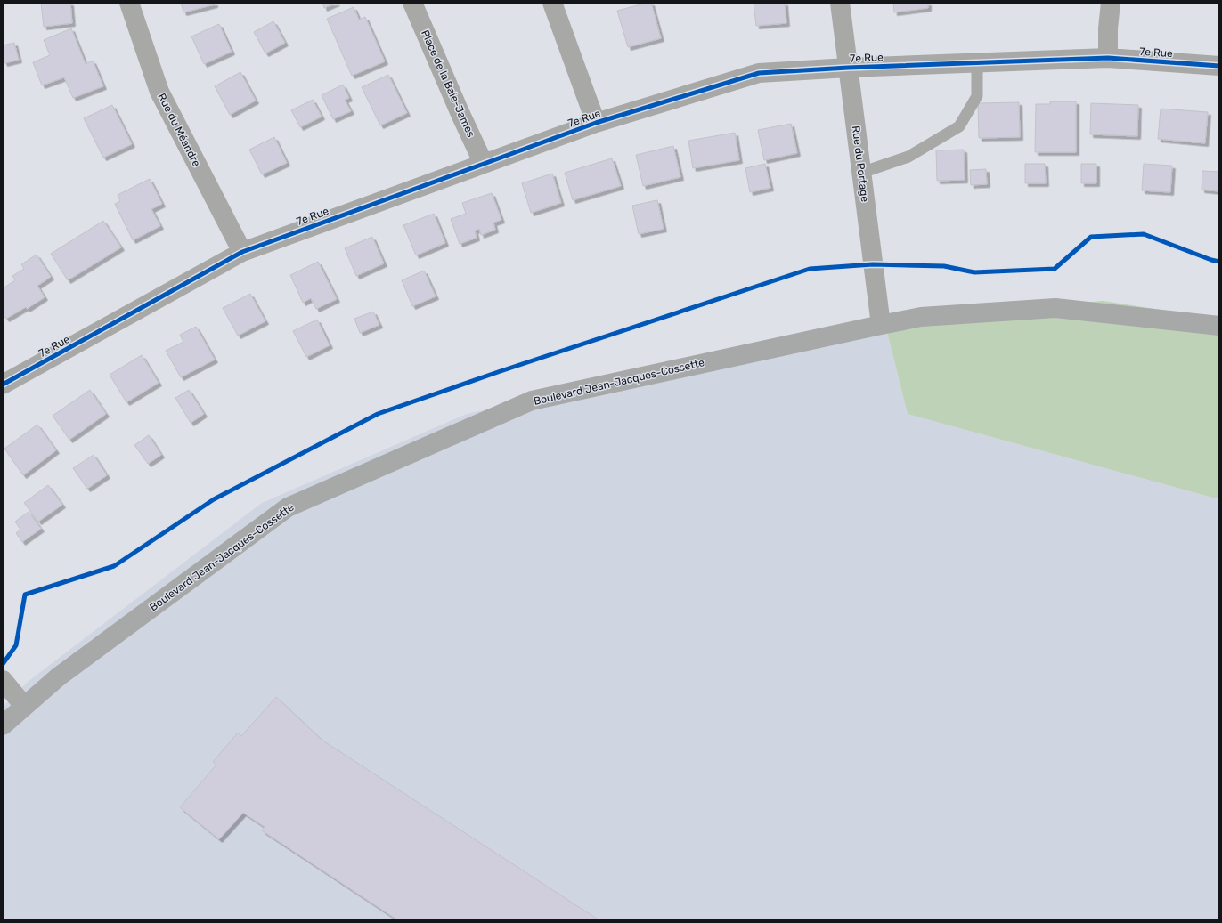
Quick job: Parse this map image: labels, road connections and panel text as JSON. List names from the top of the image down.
{
  "streets": {
    "main road": ["Boulevard Jean-Jacques-Cossette"],
    "street": [
      "7e Rue",
      "Place de la Baie-James",
      "Rue du Méandre",
      "Rue du Portage"
    ]
  },
  "crossings": [
    ["7e Rue", "Place de la Baie-James"],
    ["7e Rue", "Rue du Méandre"],
    ["7e Rue", "Rue du Portage"],
    ["Rue du Portage", "Boulevard Jean-Jacques-Cossette"]
  ]
}
